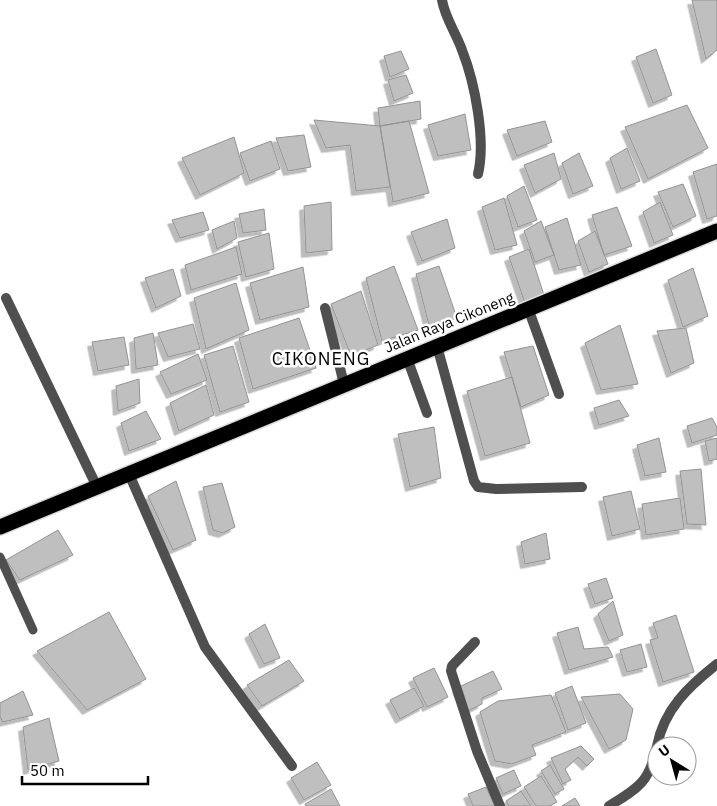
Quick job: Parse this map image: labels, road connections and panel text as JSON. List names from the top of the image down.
{
  "streets": {
    "highway": ["Jalan Raya Cikoneng"]
  },
  "districts": ["CIKONENG"],
  "scale_bar": "50 m",
  "north": "top left"
}
